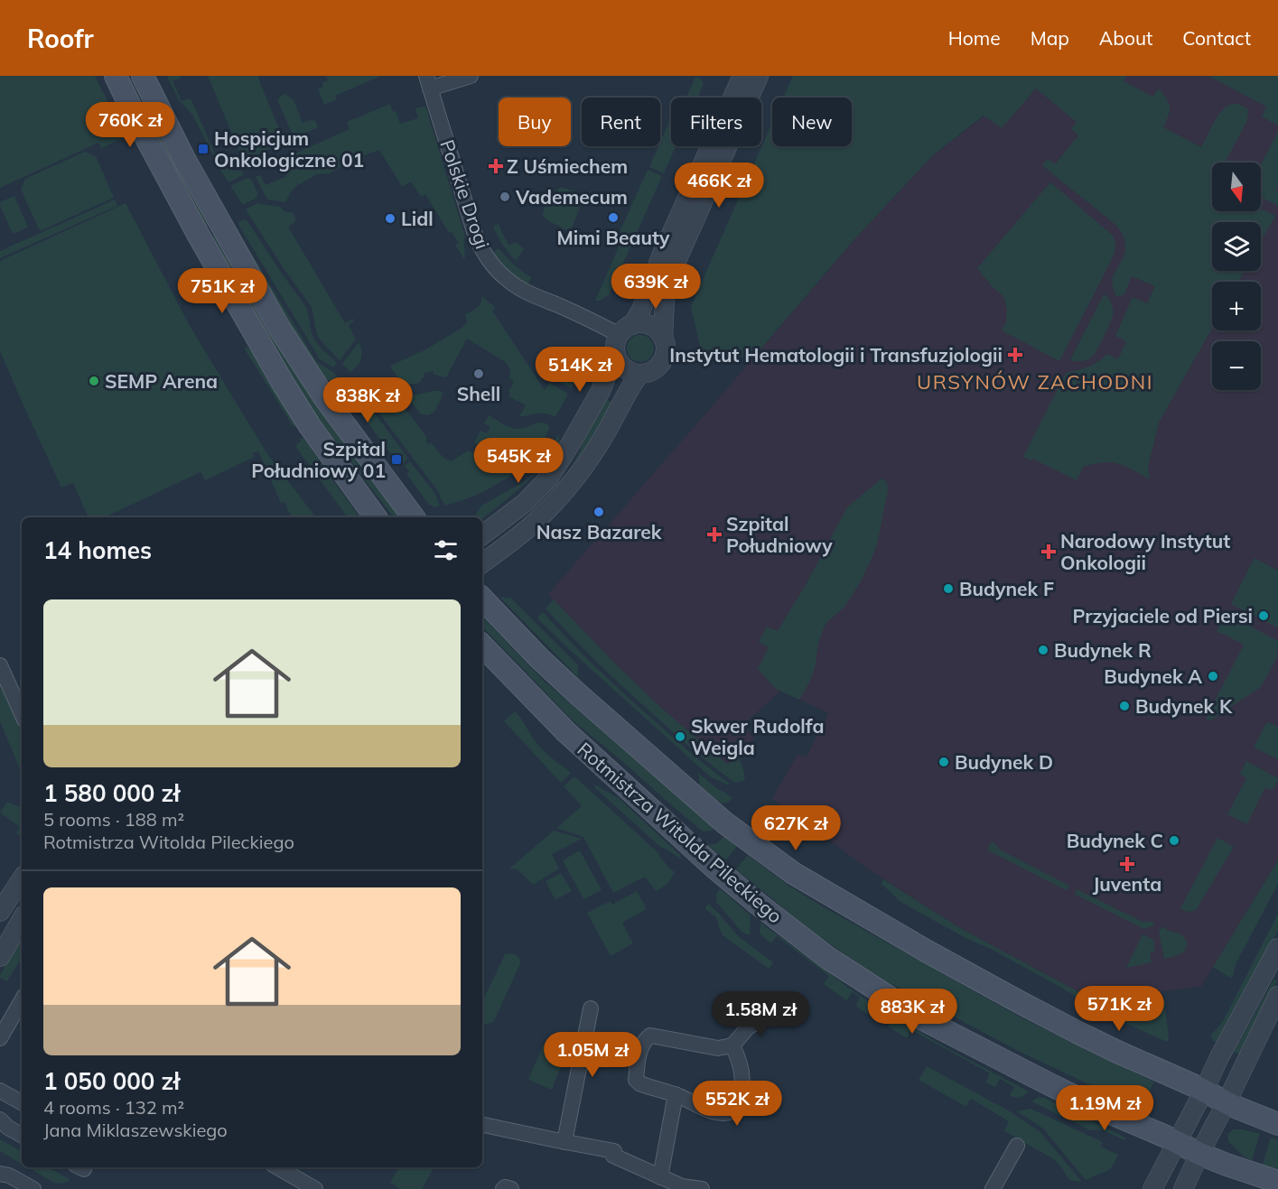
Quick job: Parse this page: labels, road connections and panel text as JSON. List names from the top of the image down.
{
  "streets": {
    "main road": ["Rotmistrza Witolda Pileckiego"],
    "street": ["Polskie Drogi"]
  },
  "districts": ["URSYNÓW ZACHODNI"],
  "places": {
    "transit": ["Hospicjum Onkologiczne 01", "Szpital Południowy 01"],
    "health": [
      "Z Uśmiechem",
      "Instytut Hematologii i Transfuzjologii",
      "Szpital Południowy",
      "Narodowy Instytut Onkologii",
      "Juventa"
    ],
    "other": [
      "Vademecum",
      "Mimi Beauty",
      "Lidl",
      "Shell",
      "SEMP Arena",
      "Nasz Bazarek",
      "Budynek F",
      "Przyjaciele od Piersi",
      "Budynek R",
      "Budynek A",
      "Budynek K",
      "Skwer Rudolfa Weigla",
      "Budynek D",
      "Budynek C"
    ]
  },
  "north": "bottom",
  "page": {
    "header": "Roofr",
    "nav": [
      "Home",
      "Map",
      "About",
      "Contact"
    ],
    "chip": [
      "Buy",
      "Rent",
      "Filters",
      "New"
    ],
    "price": [
      "760K zł",
      "466K zł",
      "639K zł",
      "751K zł",
      "514K zł",
      "838K zł",
      "545K zł",
      "627K zł",
      "571K zł",
      "883K zł",
      "1.58M zł",
      "1.05M zł",
      "552K zł",
      "1.19M zł"
    ],
    "map_buttons": ["+", "−"],
    "heading": "14 homes",
    "list": [
      {
        "name": "1 580 000 zł",
        "note": "5 rooms · 188 m² · Rotmistrza Witolda Pileckiego"
      },
      {
        "name": "1 050 000 zł",
        "note": "4 rooms · 132 m² · Jana Miklaszewskiego"
      }
    ]
  }
}
